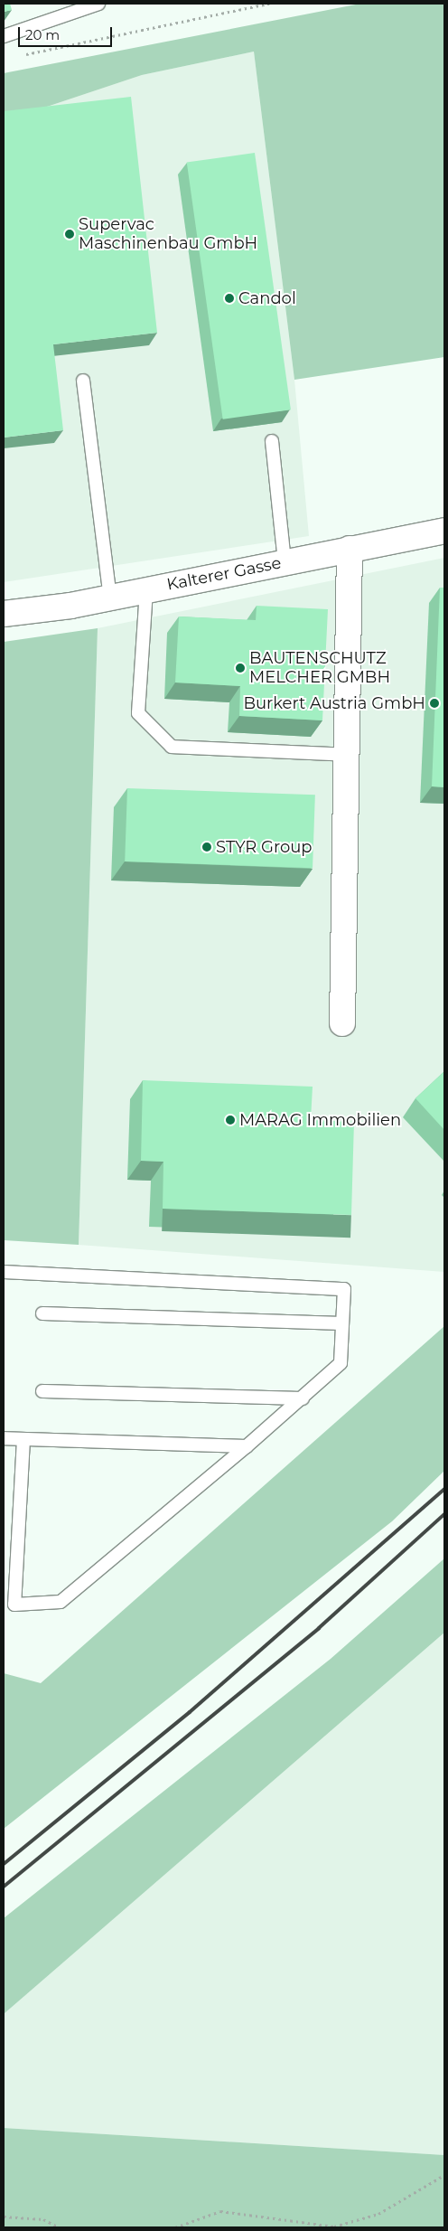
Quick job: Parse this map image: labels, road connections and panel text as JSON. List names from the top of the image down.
{
  "streets": {
    "street": ["Kalterer Gasse"]
  },
  "places": [
    "Supervac Maschinenbau GmbH",
    "Candol",
    "BAUTENSCHUTZ MELCHER GMBH",
    "Burkert Austria GmbH",
    "STYR Group",
    "MARAG Immobilien"
  ],
  "scale_bar": "20 m"
}
